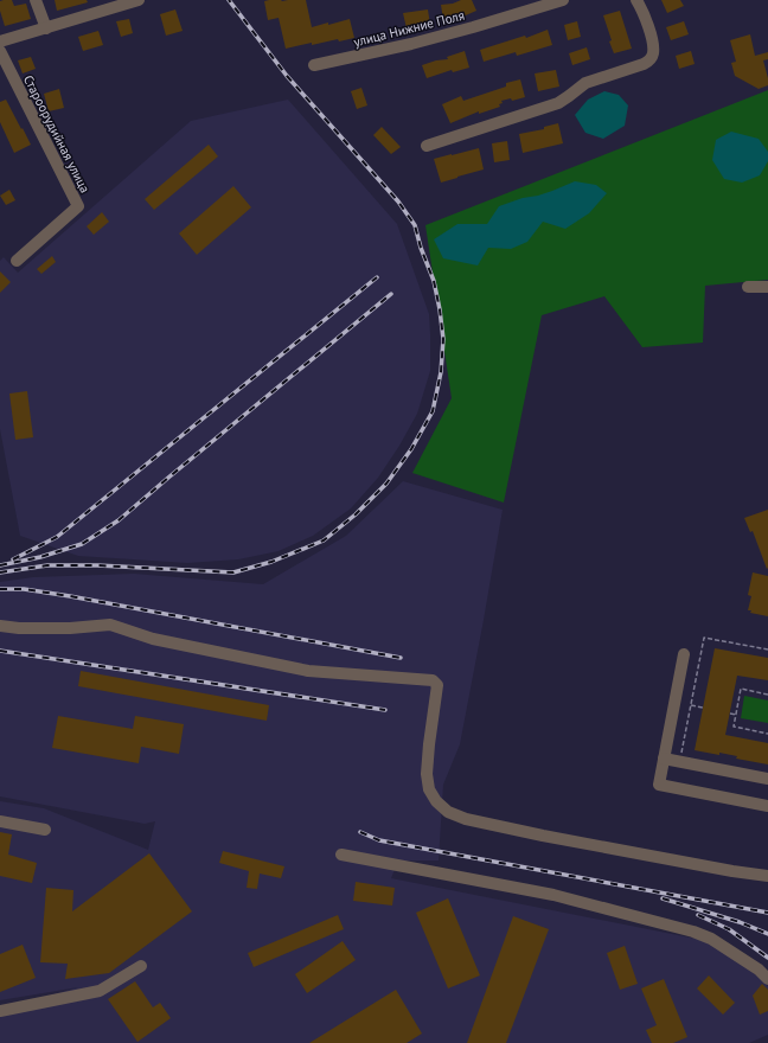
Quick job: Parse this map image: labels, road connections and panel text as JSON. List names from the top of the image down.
{
  "streets": {
    "street": ["улица Нижние Поля", "Староорудийная улица"]
  }
}
